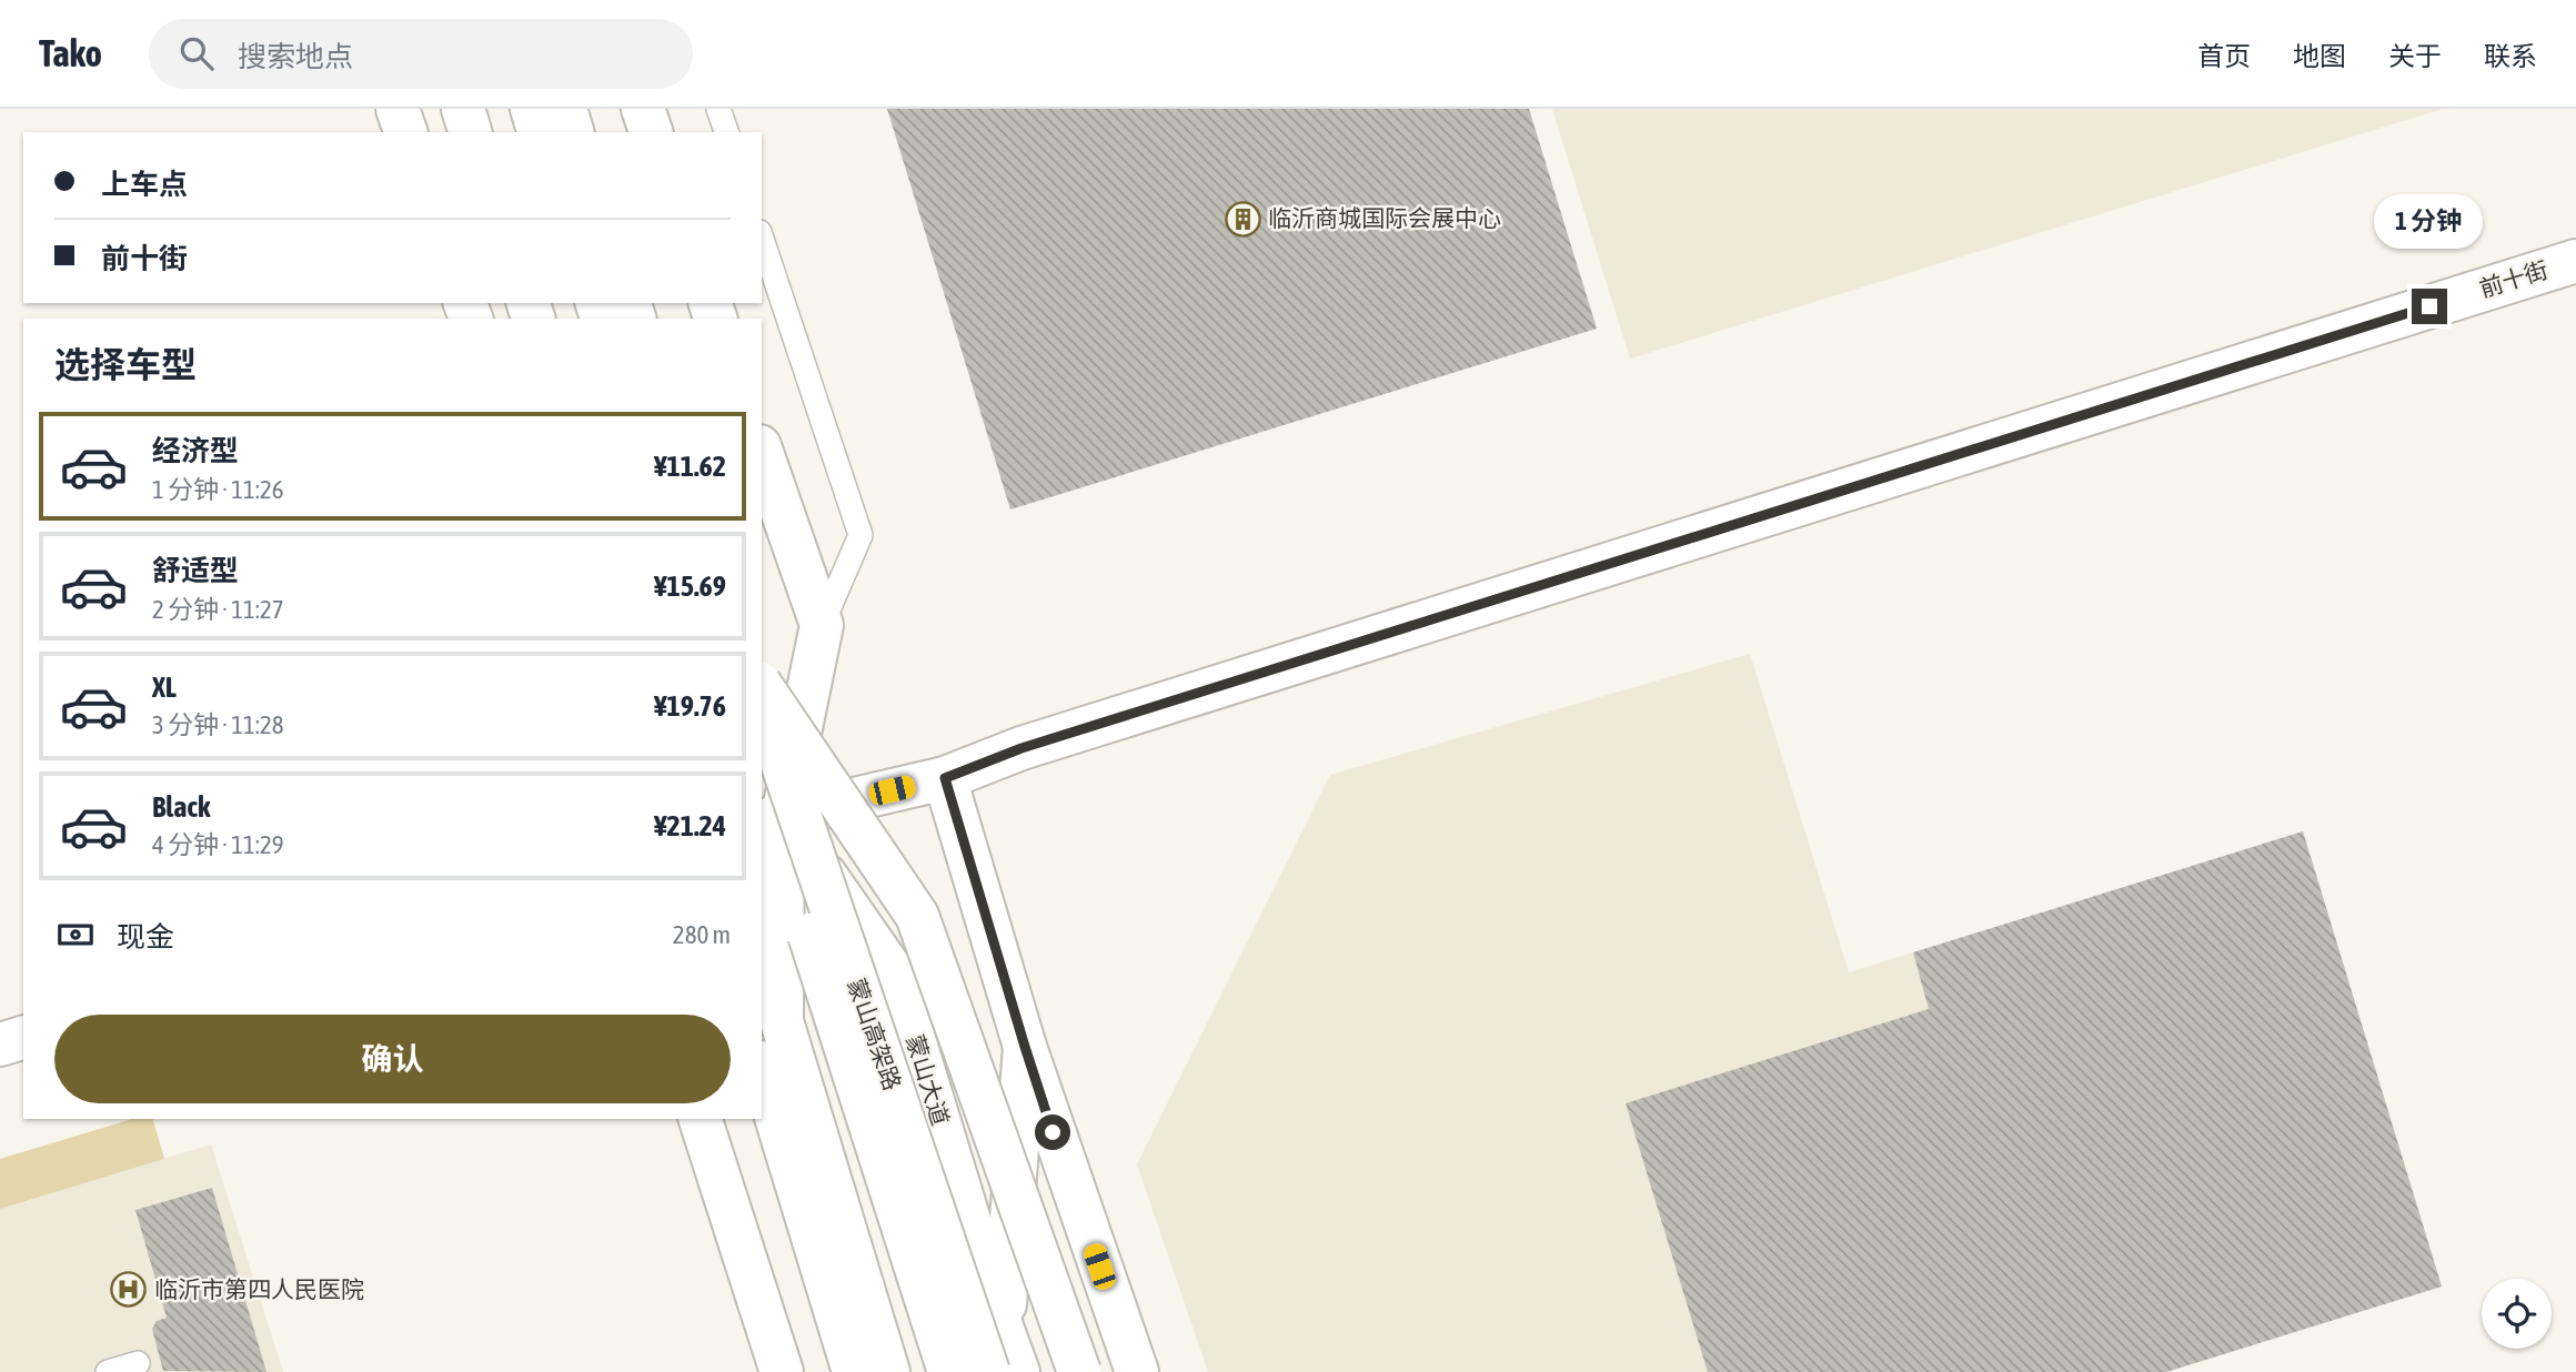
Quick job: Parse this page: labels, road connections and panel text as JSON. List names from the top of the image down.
{
  "streets": {
    "main road": ["前十街", "蒙山高架路", "蒙山大道"]
  },
  "crossings": [
    ["前十街", "蒙山高架路"],
    ["前十街", "蒙山大道"],
    ["蒙山高架路", "蒙山大道"]
  ],
  "places": {
    "building": ["临沂商城国际会展中心"],
    "hospital": ["临沂市第四人民医院"]
  },
  "page": {
    "header": "Tako",
    "search": "搜索地点",
    "nav": [
      "首页",
      "地图",
      "关于",
      "联系"
    ],
    "banner": ["上车点", "前十街"],
    "bubble": "1 分钟",
    "heading": "选择车型",
    "list": [
      {
        "name": "经济型",
        "note": "1 分钟 · 11:26",
        "value": "¥11.62"
      },
      {
        "name": "舒适型",
        "note": "2 分钟 · 11:27",
        "value": "¥15.69"
      },
      {
        "name": "XL",
        "note": "3 分钟 · 11:28",
        "value": "¥19.76"
      },
      {
        "name": "Black",
        "note": "4 分钟 · 11:29",
        "value": "¥21.24"
      }
    ],
    "pay": ["现金", "280 m"],
    "buttons": "确认"
  }
}
